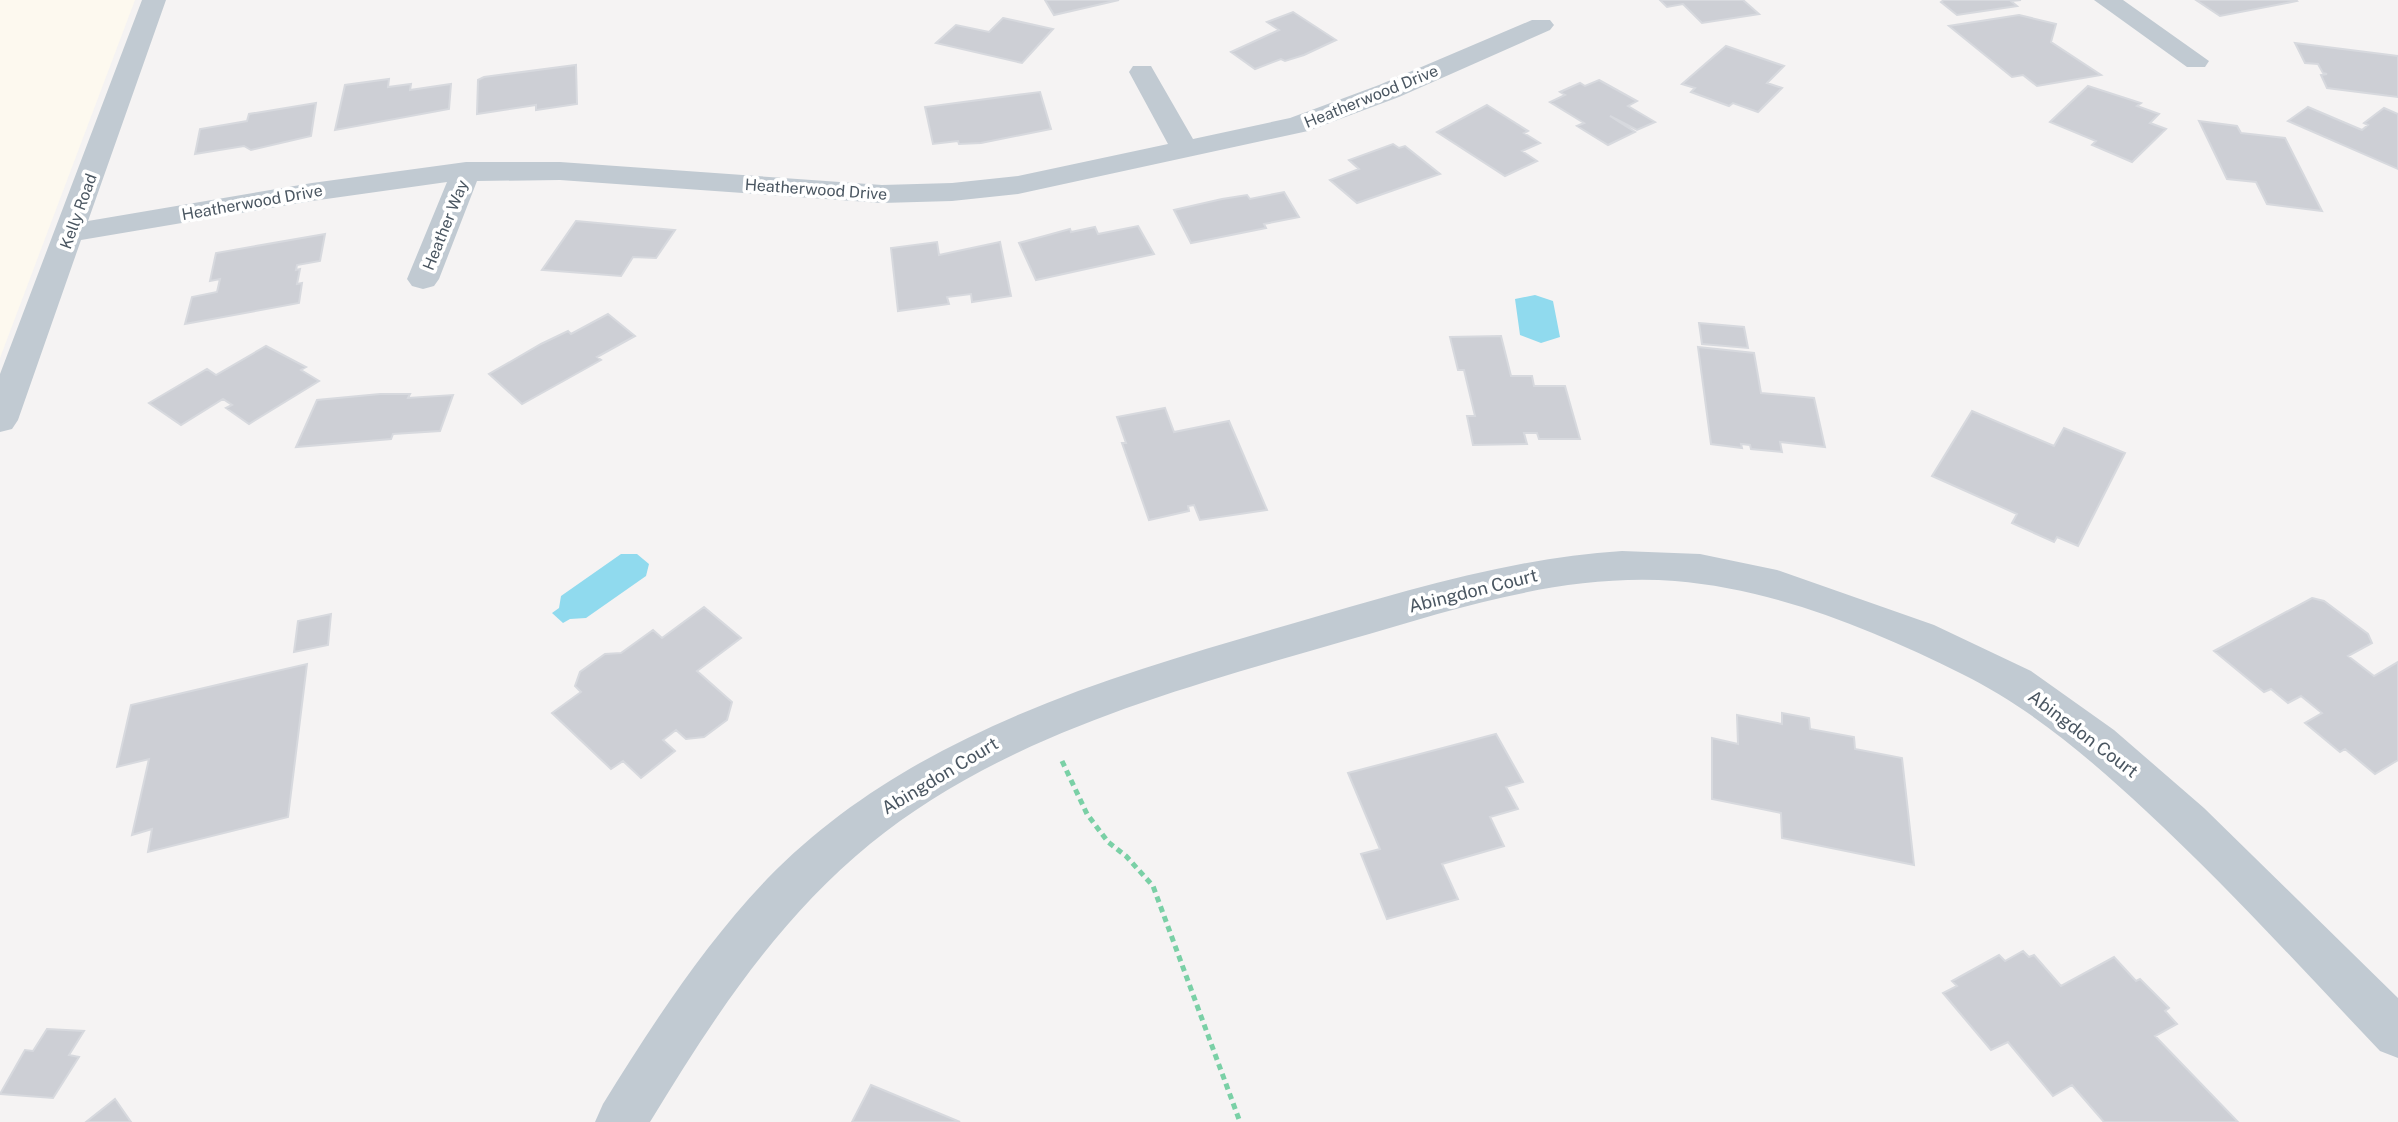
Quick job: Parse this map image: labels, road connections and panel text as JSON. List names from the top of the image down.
{
  "streets": {
    "street": [
      "Heatherwood Drive",
      "Kelly Road",
      "Heather Way",
      "Abingdon Court"
    ]
  },
  "crossings": [
    ["Heatherwood Drive", "Kelly Road"],
    ["Heatherwood Drive", "Heather Way"]
  ]
}
